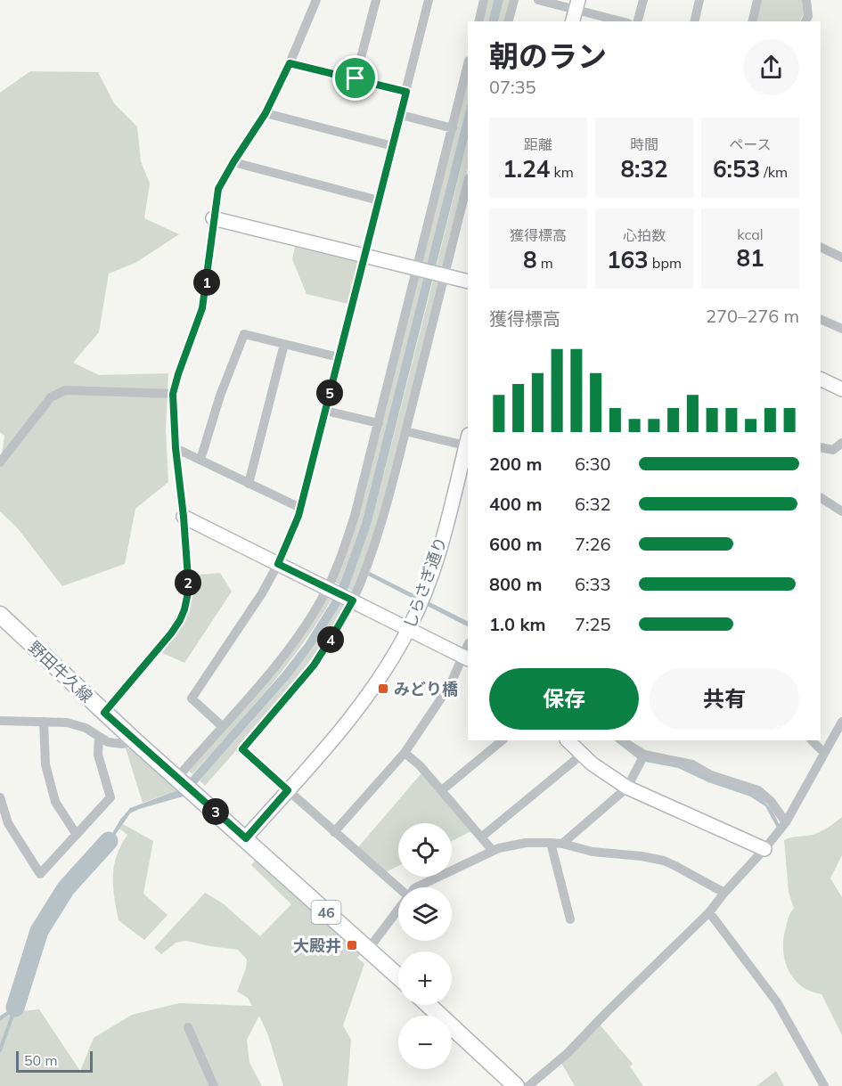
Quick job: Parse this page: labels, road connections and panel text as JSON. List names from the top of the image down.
{
  "streets": {
    "main road": ["野田牛久線", "46"],
    "street": ["しらさぎ通り"]
  },
  "crossings": [
    ["しらさぎ通り", "野田牛久線"]
  ],
  "places": {
    "transit": ["みどり橋", "大殿井"]
  },
  "scale_bar": "50 m",
  "page": {
    "heading": ["朝のラン", "07:35"],
    "stats": [
      ["距離", "1.24 km"],
      ["時間", "8:32"],
      ["ペース", "6:53 /km"],
      ["獲得標高", "8 m"],
      ["心拍数", "163 bpm"],
      ["kcal", "81"]
    ],
    "pins": [
      "1",
      "5",
      "2",
      "4",
      "3"
    ],
    "chart": ["獲得標高", "270–276 m"],
    "list": [
      {
        "name": "200 m",
        "note": "6:30"
      },
      {
        "name": "400 m",
        "note": "6:32"
      },
      {
        "name": "600 m",
        "note": "7:26"
      },
      {
        "name": "800 m",
        "note": "6:33"
      },
      {
        "name": "1.0 km",
        "note": "7:25"
      }
    ],
    "buttons": ["保存", "共有"],
    "map_buttons": ["+", "−"],
    "scale": "50 m"
  }
}
